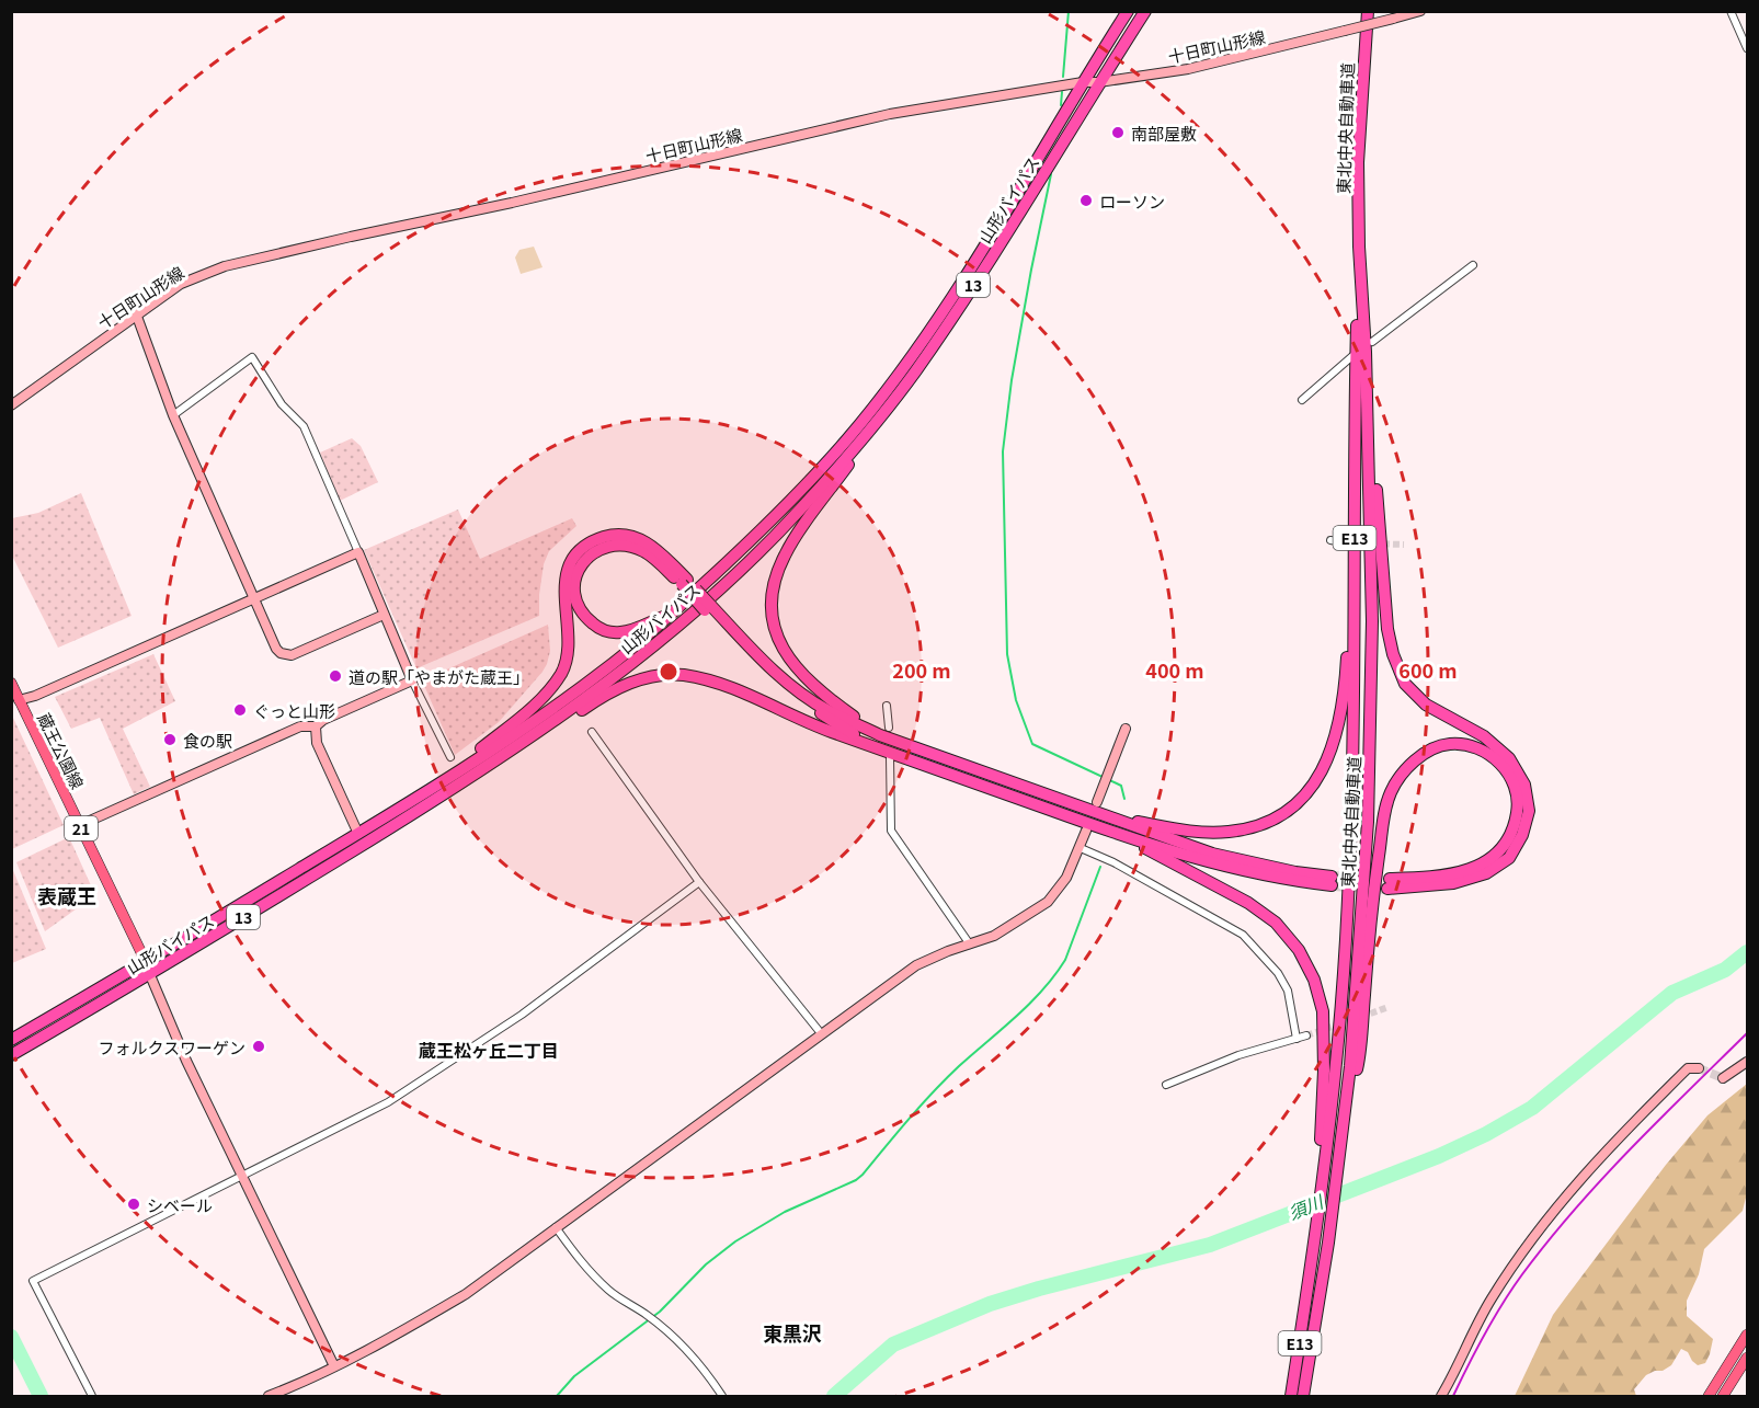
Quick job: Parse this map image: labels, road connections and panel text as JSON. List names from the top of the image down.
{
  "streets": {
    "highway": [
      "東北中央自動車道",
      "山形バイパス",
      "13",
      "E13"
    ],
    "main road": ["蔵王公園線", "21"],
    "street": ["十日町山形線"]
  },
  "crossings": [
    ["十日町山形線", "山形バイパス"],
    ["東北中央自動車道", "E13"],
    ["山形バイパス", "蔵王公園線"]
  ],
  "districts": ["表蔵王", "蔵王松ヶ丘二丁目", "東黒沢"],
  "water": ["須川"],
  "places": [
    "南部屋敷",
    "ローソン",
    "道の駅「やまがた蔵王」",
    "ぐっと山形",
    "食の駅",
    "フォルクスワーゲン",
    "シベール"
  ],
  "rings": ["200 m", "400 m", "600 m"]
}
